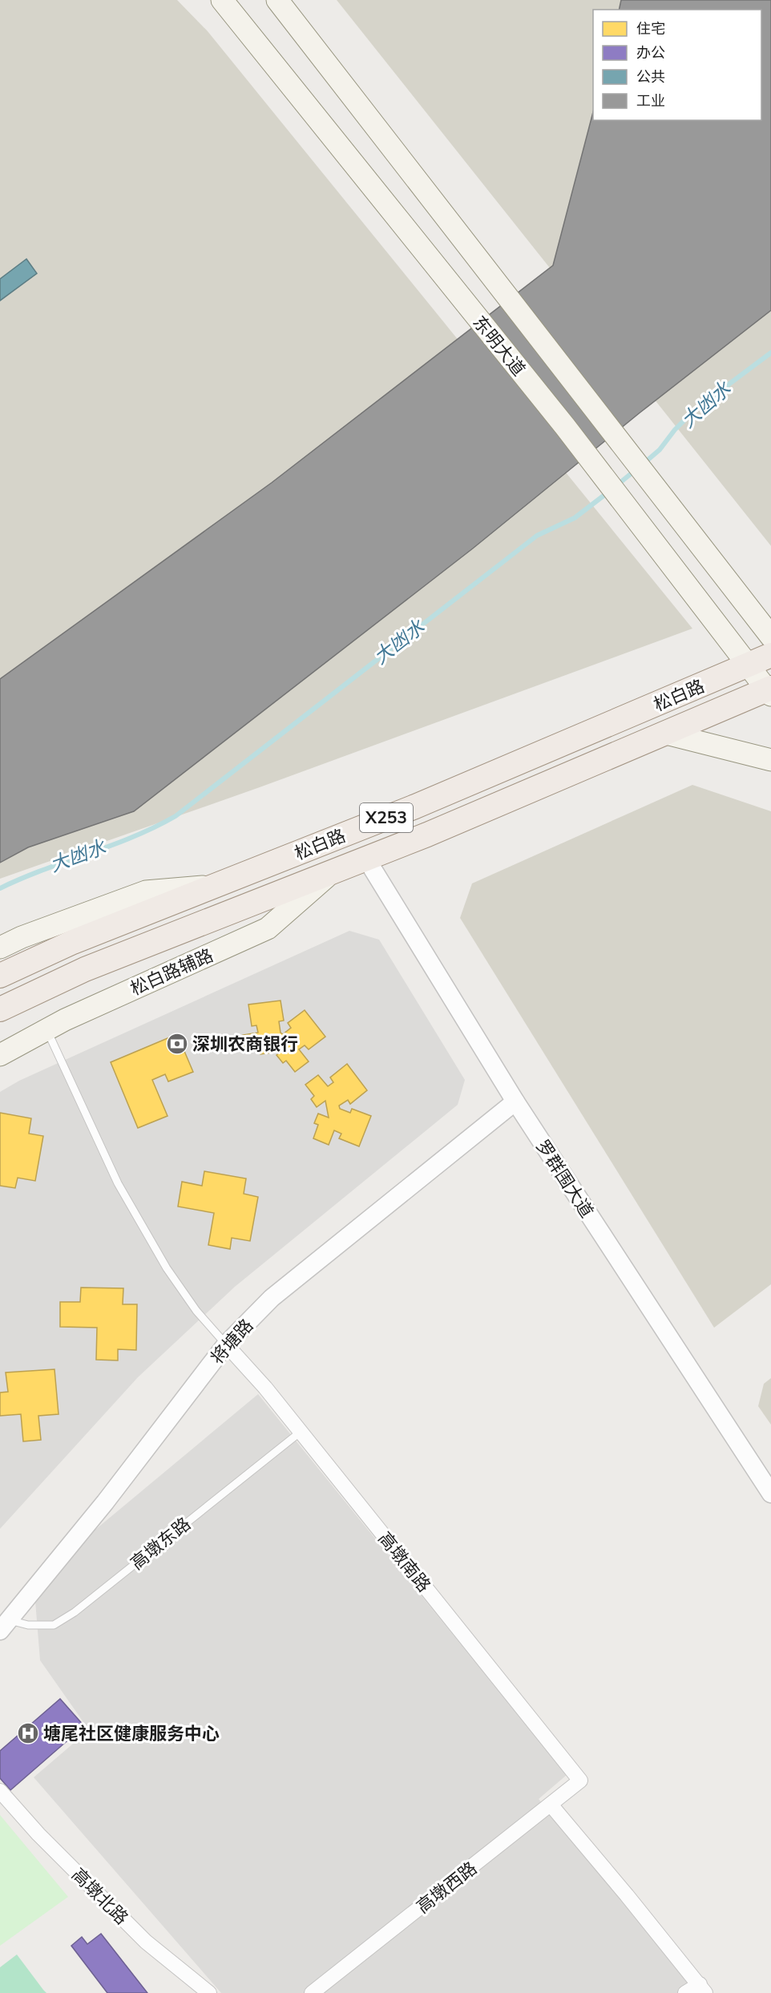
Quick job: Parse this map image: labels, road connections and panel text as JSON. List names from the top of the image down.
{
  "streets": {
    "main road": [
      "东明大道",
      "松白路",
      "X253",
      "松白路辅路"
    ],
    "street": [
      "罗群围大道",
      "将塘路",
      "高墩南路",
      "高墩西路",
      "高墩北路"
    ],
    "lane": ["高墩东路"]
  },
  "crossings": [
    ["东明大道", "松白路"],
    ["松白路", "松白路辅路"],
    ["松白路", "罗群围大道"],
    ["罗群围大道", "将塘路"],
    ["将塘路", "高墩东路"],
    ["将塘路", "高墩南路"],
    ["高墩东路", "高墩南路"],
    ["高墩南路", "高墩西路"]
  ],
  "water": ["大凼水"],
  "places": {
    "bank": ["深圳农商银行"],
    "hospital": ["塘尾社区健康服务中心"]
  },
  "legend": [
    "住宅",
    "办公",
    "公共",
    "工业"
  ]
}
